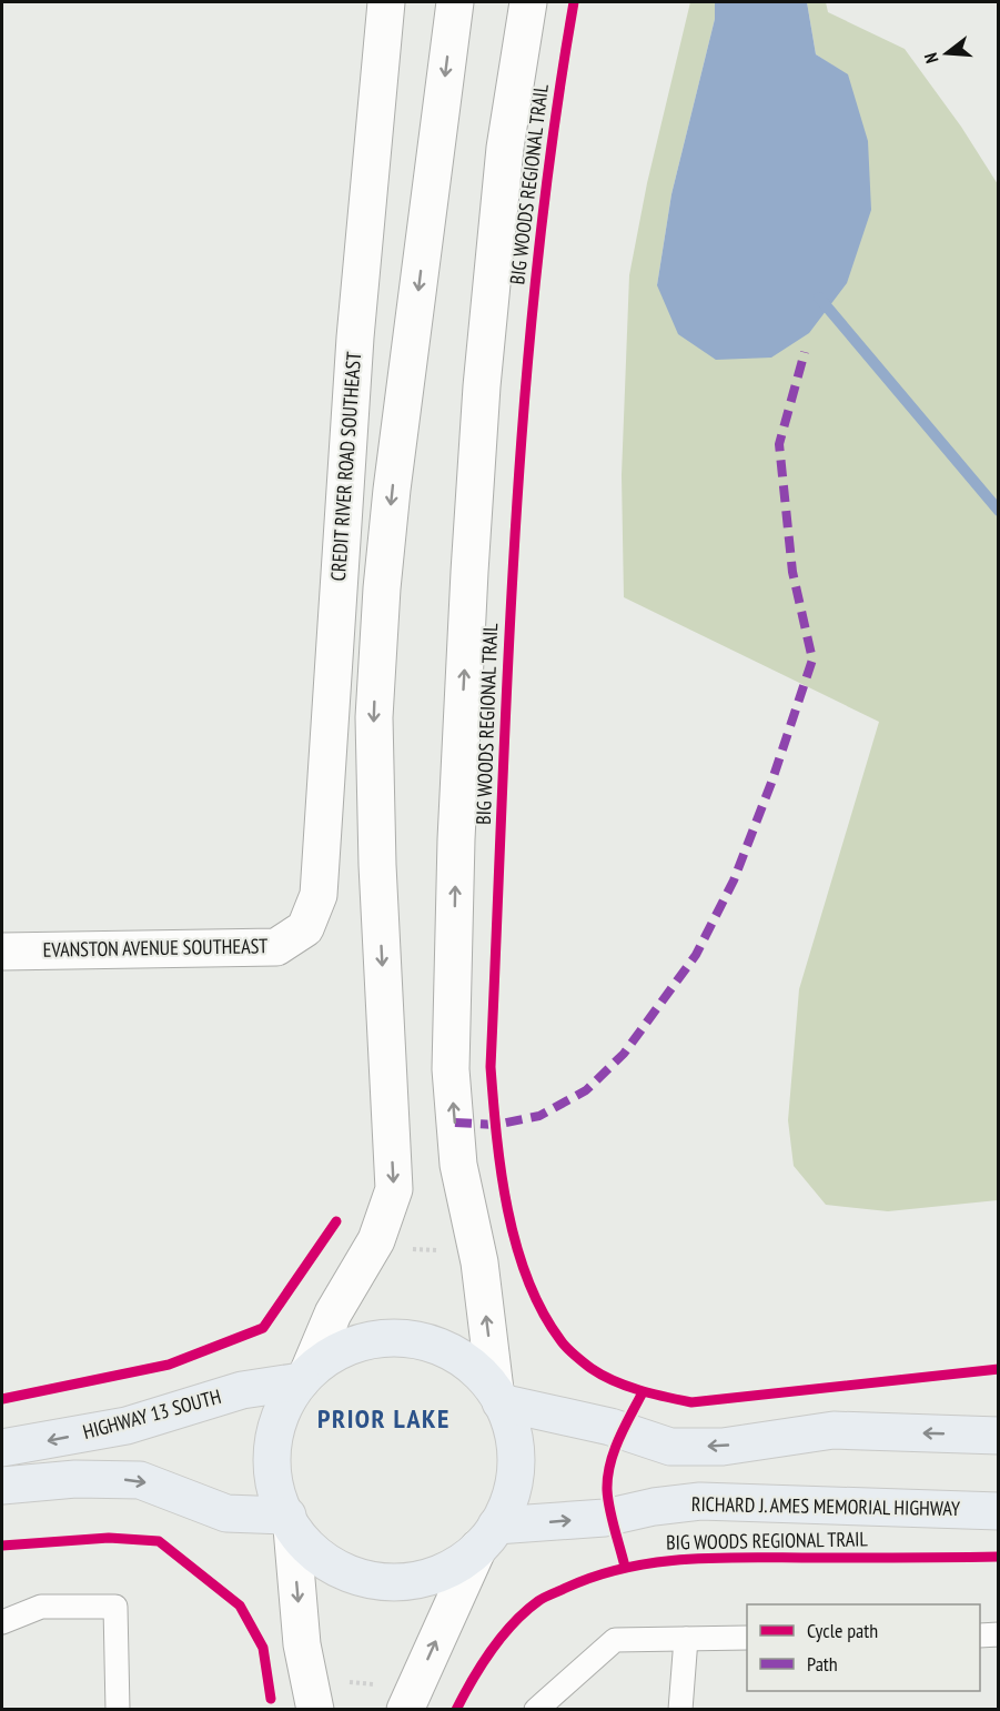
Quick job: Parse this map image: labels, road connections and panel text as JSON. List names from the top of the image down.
{
  "streets": {
    "main road": [
      "CREDIT RIVER ROAD SOUTHEAST",
      "EVANSTON AVENUE SOUTHEAST",
      "HIGHWAY 13 SOUTH",
      "RICHARD J. AMES MEMORIAL HIGHWAY"
    ],
    "cycle path": ["BIG WOODS REGIONAL TRAIL"]
  },
  "crossings": [
    ["CREDIT RIVER ROAD SOUTHEAST", "EVANSTON AVENUE SOUTHEAST"]
  ],
  "districts": ["PRIOR LAKE"],
  "legend": ["Cycle path", "Path"],
  "north": "left"
}
